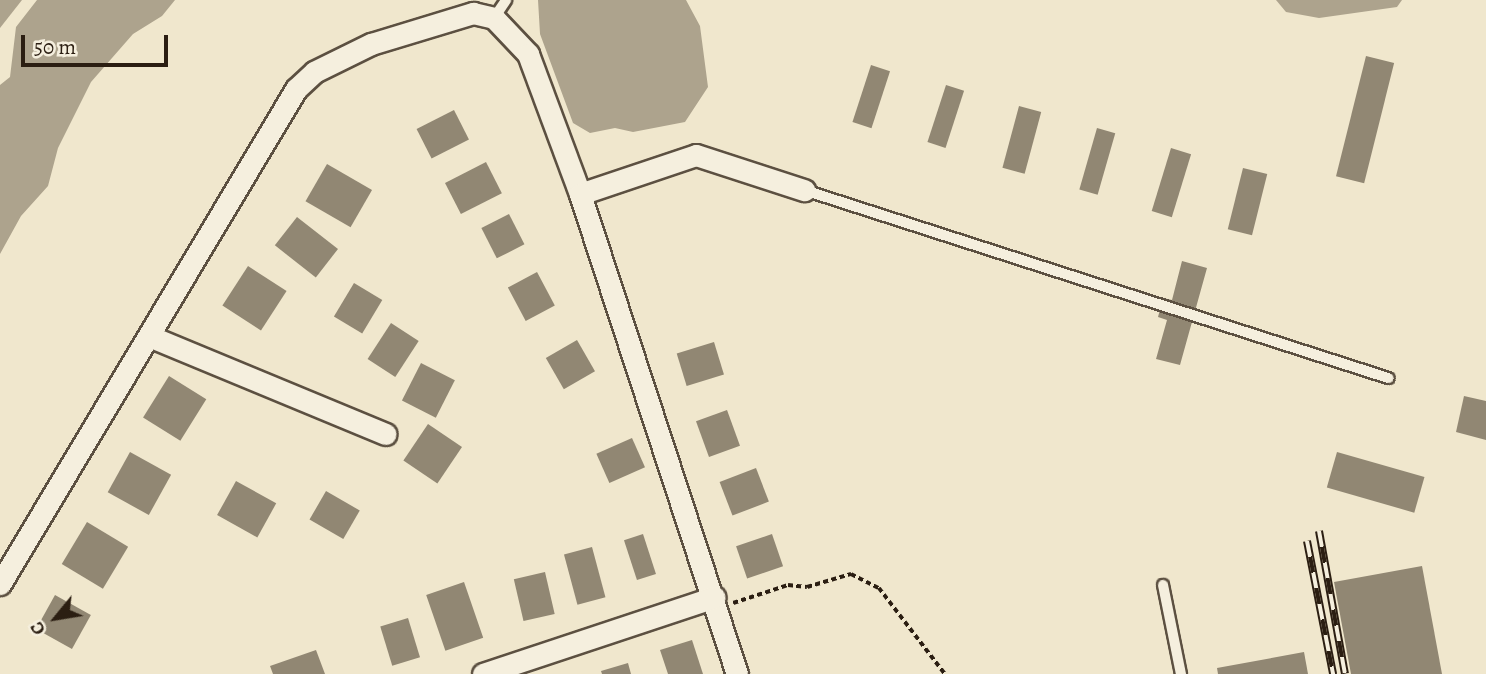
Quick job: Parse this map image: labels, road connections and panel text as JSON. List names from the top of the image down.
{
  "scale_bar": "50 m",
  "north": "bottom left"
}
